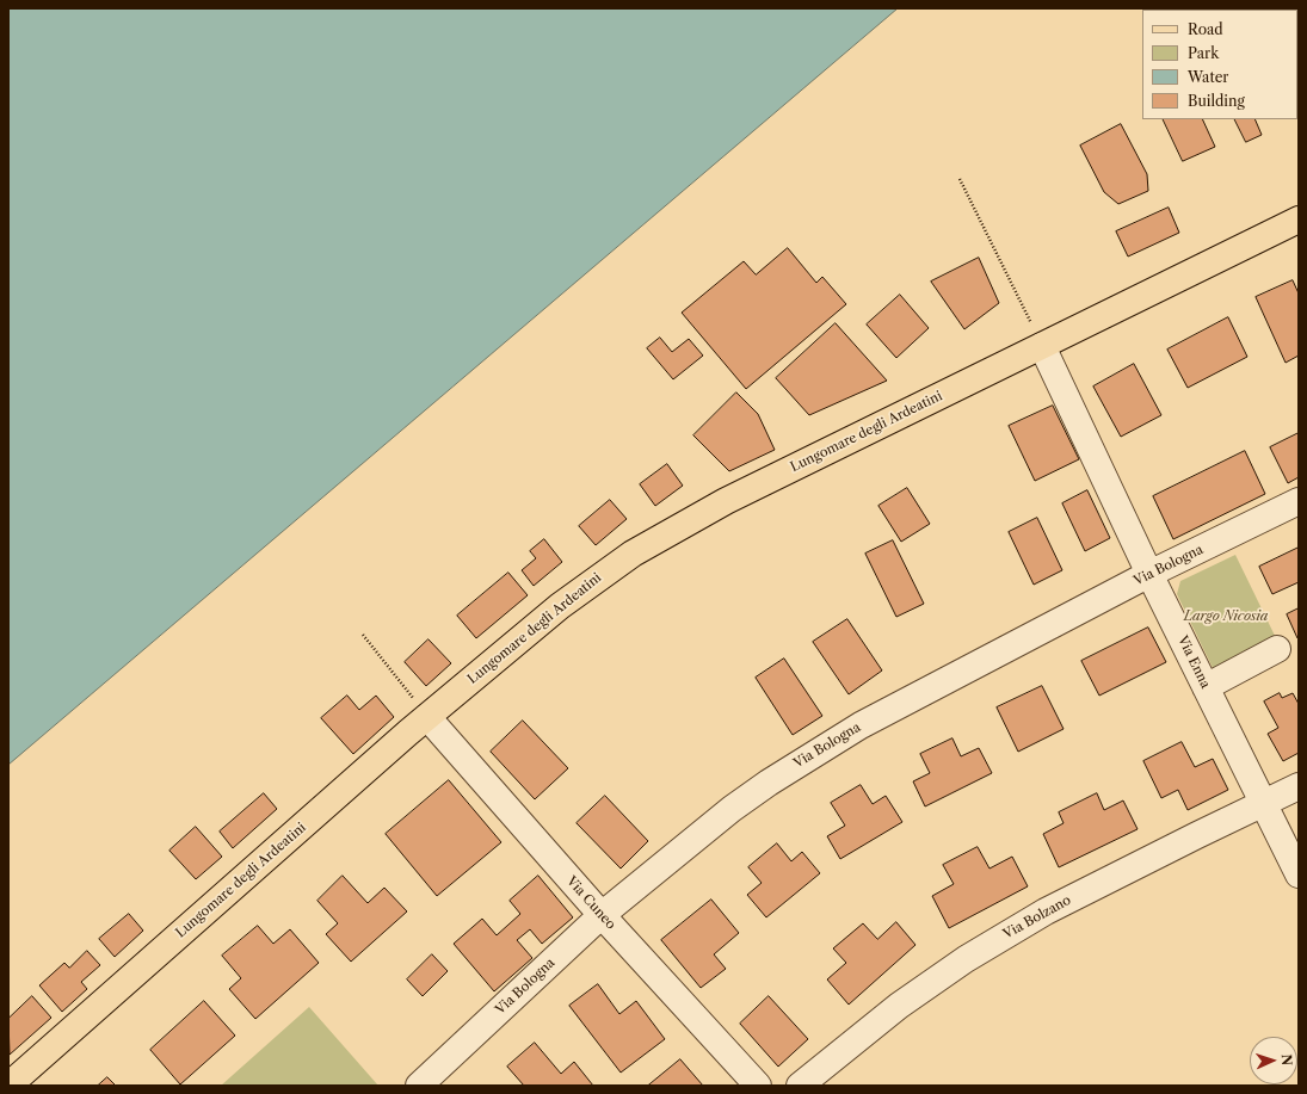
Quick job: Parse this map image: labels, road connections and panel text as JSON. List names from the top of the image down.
{
  "streets": {
    "main road": ["Lungomare degli Ardeatini"],
    "street": [
      "Via Bologna",
      "Via Enna",
      "Via Cuneo",
      "Via Bolzano"
    ]
  },
  "crossings": [
    ["Lungomare degli Ardeatini", "Via Enna"],
    ["Lungomare degli Ardeatini", "Via Cuneo"],
    ["Via Bologna", "Via Enna"],
    ["Via Bologna", "Via Cuneo"],
    ["Via Enna", "Via Bolzano"]
  ],
  "parks": ["Largo Nicosia"],
  "legend": [
    "Road",
    "Park",
    "Water",
    "Building"
  ],
  "north": "right"
}
